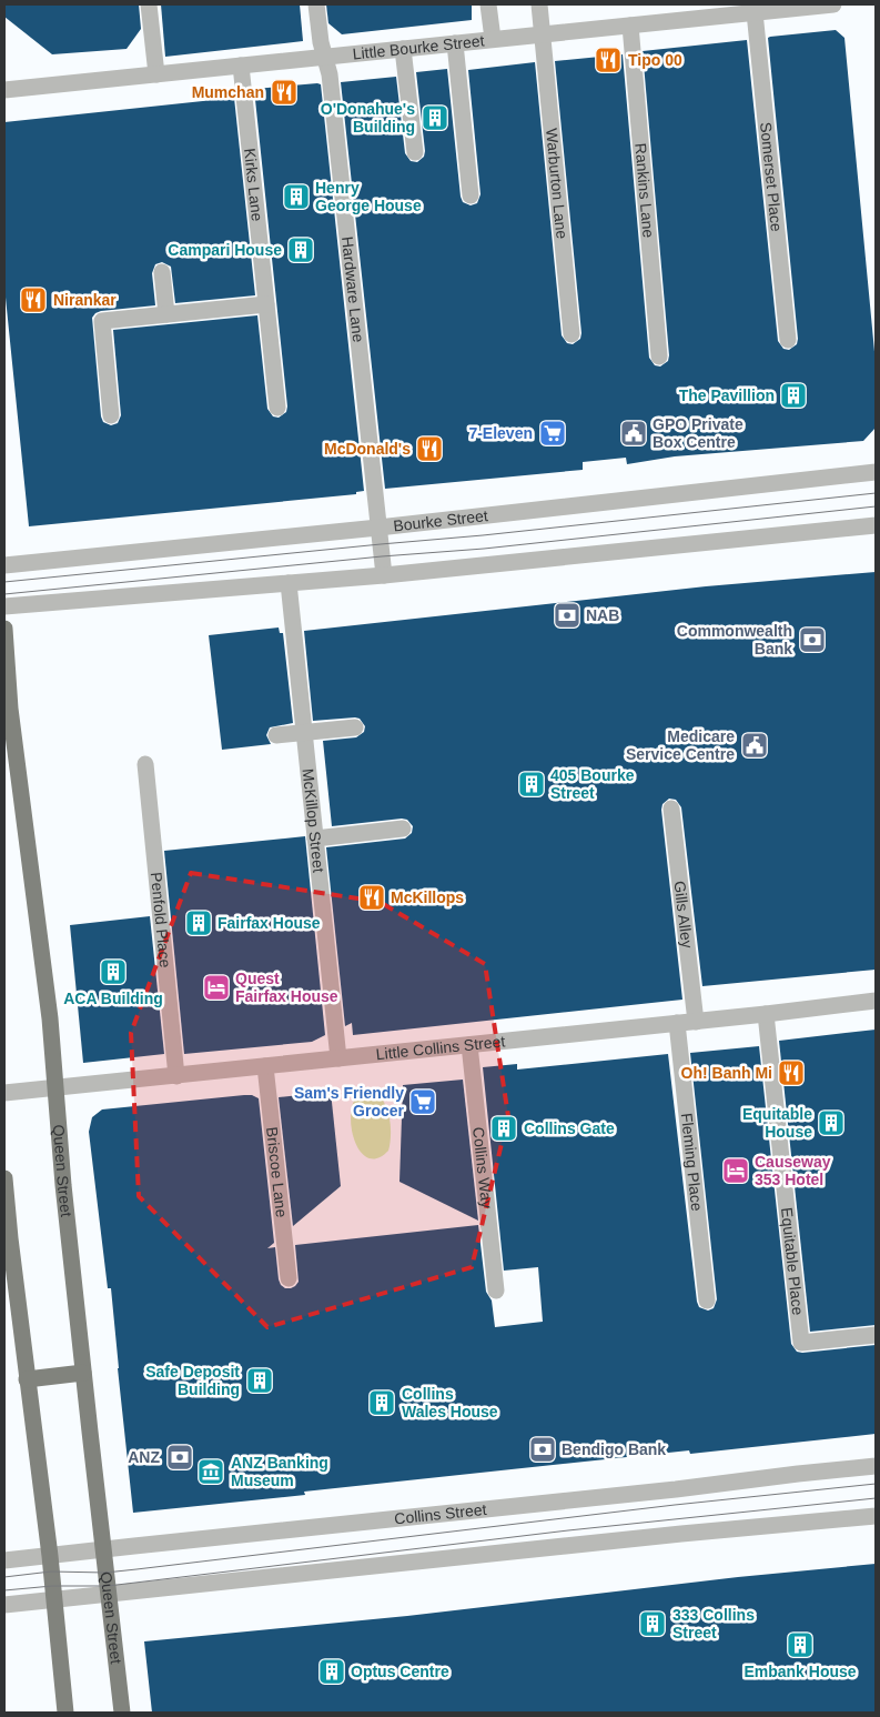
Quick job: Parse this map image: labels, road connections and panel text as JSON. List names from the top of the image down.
{
  "streets": {
    "main road": ["Queen Street"],
    "street": [
      "Little Bourke Street",
      "Somerset Place",
      "Kirks Lane",
      "Warburton Lane",
      "Rankins Lane",
      "Hardware Lane",
      "Bourke Street",
      "McKillop Street",
      "Gills Alley",
      "Penfold Place",
      "Little Collins Street",
      "Fleming Place",
      "Collins Way",
      "Briscoe Lane",
      "Equitable Place",
      "Collins Street"
    ]
  },
  "crossings": [
    ["Little Bourke Street", "Somerset Place"],
    ["Little Bourke Street", "Kirks Lane"],
    ["Little Bourke Street", "Warburton Lane"],
    ["Little Bourke Street", "Rankins Lane"],
    ["Little Bourke Street", "Hardware Lane"],
    ["Hardware Lane", "Bourke Street"],
    ["McKillop Street", "Little Collins Street"],
    ["Gills Alley", "Little Collins Street"],
    ["Penfold Place", "Little Collins Street"],
    ["Little Collins Street", "Fleming Place"],
    ["Little Collins Street", "Collins Way"],
    ["Little Collins Street", "Queen Street"],
    ["Little Collins Street", "Briscoe Lane"],
    ["Little Collins Street", "Equitable Place"],
    ["Queen Street", "Collins Street"]
  ],
  "places": {
    "restaurant": [
      "Tipo 00",
      "Mumchan",
      "Nirankar",
      "McDonald's",
      "McKillops",
      "Oh! Banh Mi"
    ],
    "building": [
      "O'Donahue's Building",
      "Henry George House",
      "Campari House",
      "The Pavillion",
      "405 Bourke Street",
      "Fairfax House",
      "ACA Building",
      "Equitable House",
      "Collins Gate",
      "Safe Deposit Building",
      "Collins Wales House",
      "333 Collins Street",
      "Embank House",
      "Optus Centre"
    ],
    "supermarket": ["7-Eleven", "Sam's Friendly Grocer"],
    "public building": ["GPO Private Box Centre", "Medicare Service Centre"],
    "bank": [
      "NAB",
      "Commonwealth Bank",
      "Bendigo Bank",
      "ANZ"
    ],
    "hotel": ["Quest Fairfax House", "Causeway 353 Hotel"],
    "museum": ["ANZ Banking Museum"]
  }
}
